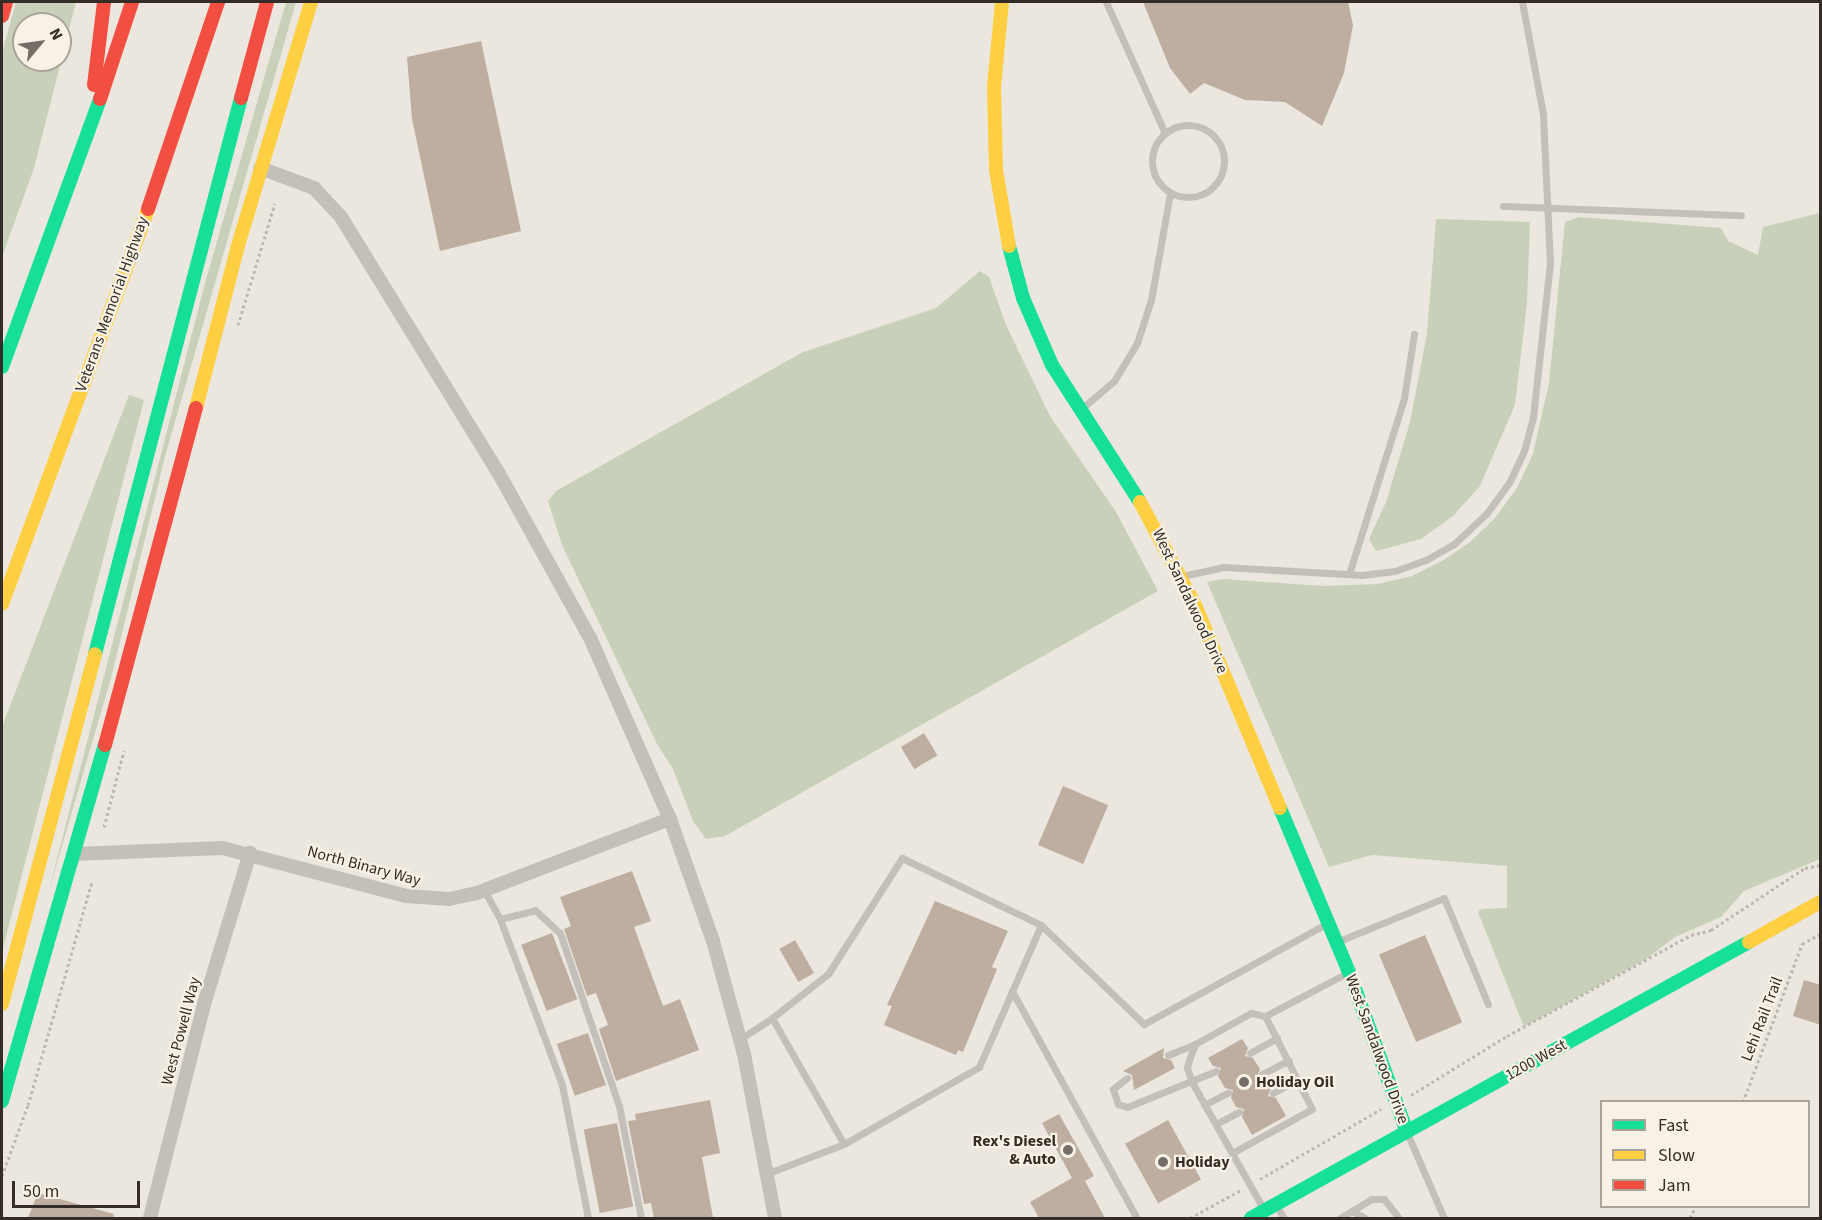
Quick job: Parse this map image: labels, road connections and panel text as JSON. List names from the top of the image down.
{
  "streets": {
    "main road": ["Veterans Memorial Highway", "West Sandalwood Drive", "1200 West"],
    "street": ["North Binary Way", "West Powell Way"],
    "path": ["Lehi Rail Trail"]
  },
  "crossings": [
    ["West Sandalwood Drive", "1200 West"],
    ["North Binary Way", "West Powell Way"]
  ],
  "places": ["Holiday Oil", "Rex's Diesel & Auto", "Holiday"],
  "legend": ["Fast", "Slow", "Jam"],
  "scale_bar": "50 m",
  "north": "top right"
}
